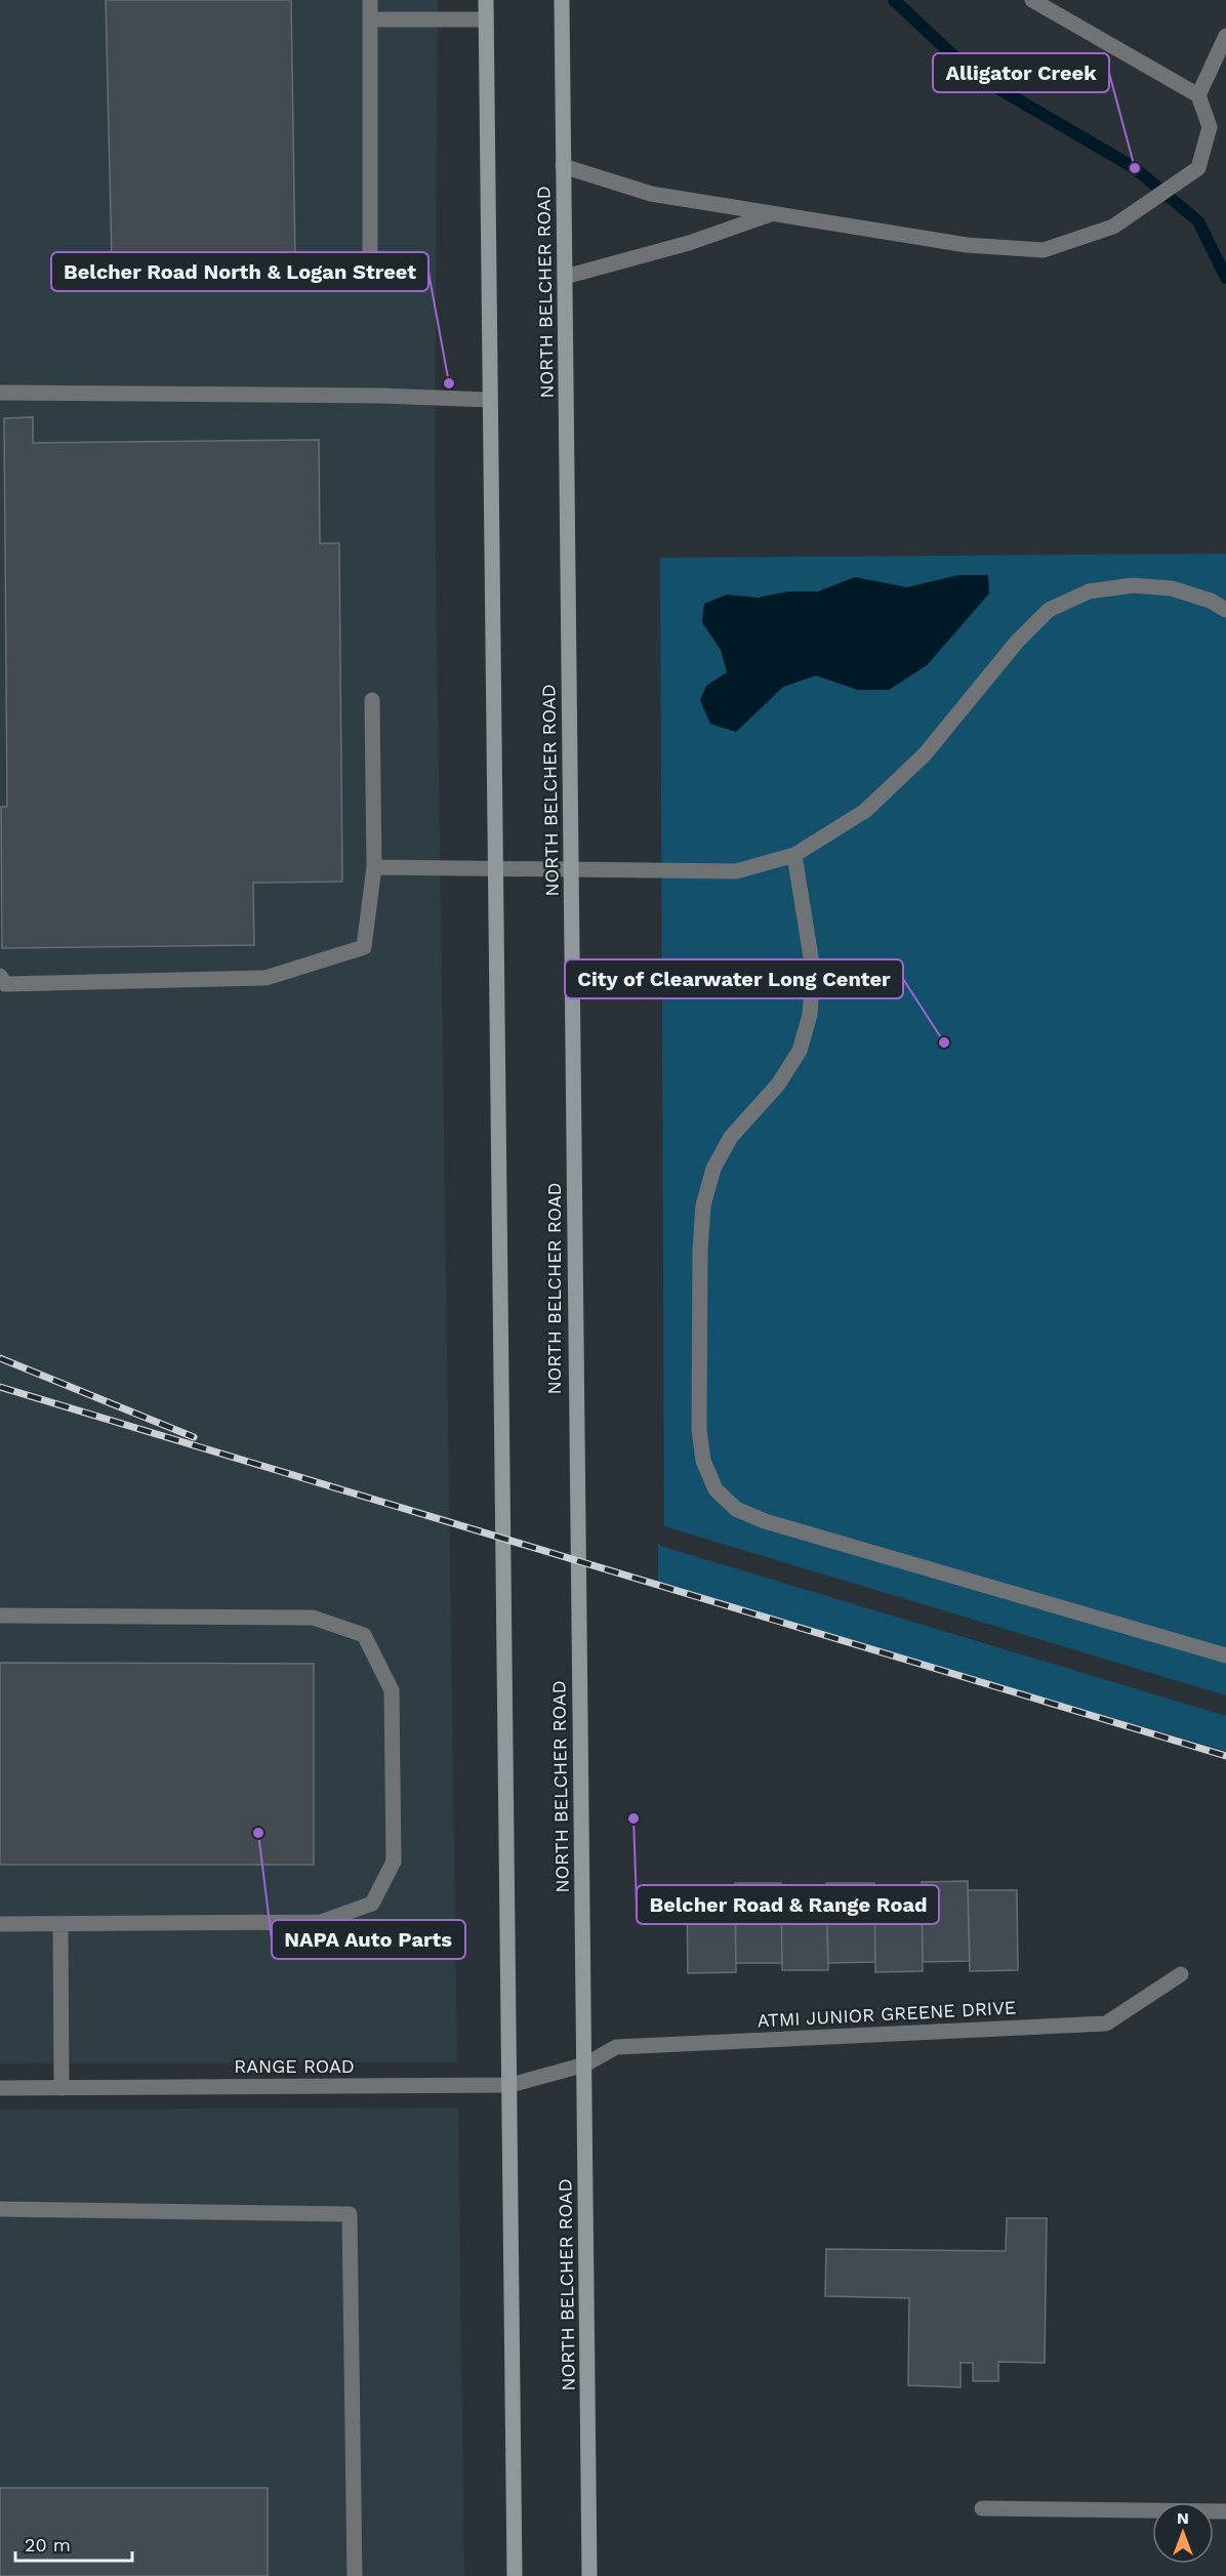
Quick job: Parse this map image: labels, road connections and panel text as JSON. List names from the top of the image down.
{
  "streets": {
    "main road": ["NORTH BELCHER ROAD"],
    "street": ["ATMI JUNIOR GREENE DRIVE", "RANGE ROAD"]
  },
  "crossings": [
    ["NORTH BELCHER ROAD", "ATMI JUNIOR GREENE DRIVE"],
    ["NORTH BELCHER ROAD", "RANGE ROAD"],
    ["ATMI JUNIOR GREENE DRIVE", "RANGE ROAD"]
  ],
  "places": [
    "Alligator Creek",
    "Belcher Road North & Logan Street",
    "City of Clearwater Long Center",
    "Belcher Road & Range Road",
    "NAPA Auto Parts"
  ],
  "scale_bar": "20 m",
  "north": "top"
}
